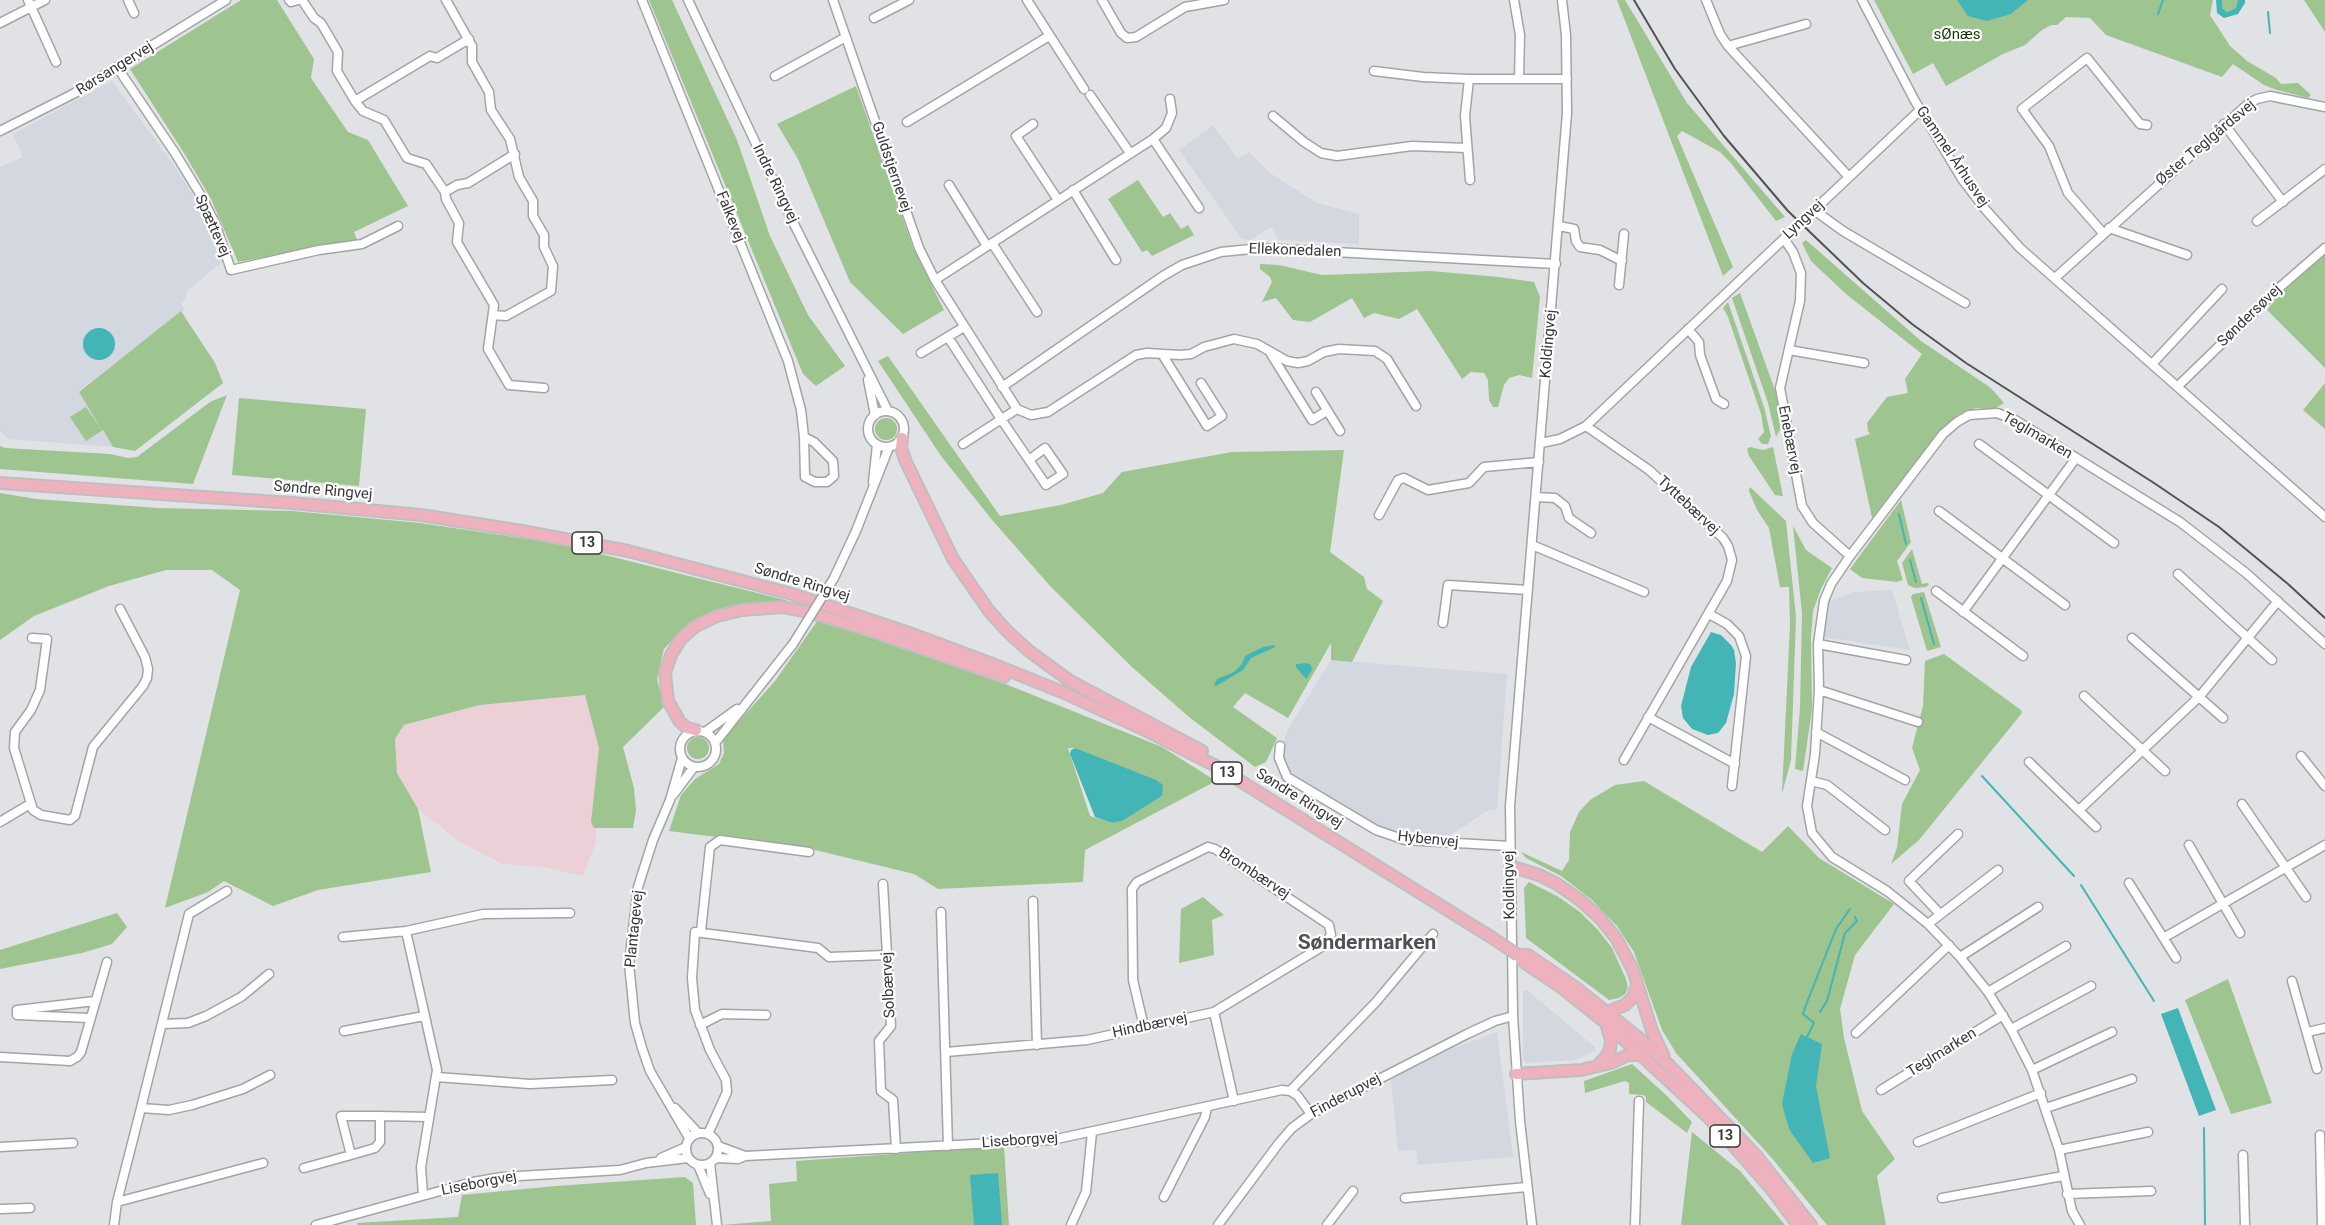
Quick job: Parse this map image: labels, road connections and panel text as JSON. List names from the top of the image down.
{
  "streets": {
    "main road": ["Søndre Ringvej", "13"],
    "street": [
      "Rørsangervej",
      "Øster Teglgårdsvej",
      "Gammel Århusvej",
      "Guldstjernevej",
      "Indre Ringvej",
      "Falkevej",
      "Lyngvej",
      "Spættevej",
      "Ellekonedalen",
      "Søndersøvej",
      "Koldingvej",
      "Teglmarken",
      "Enebærvej",
      "Tyttebærvej",
      "Hybenvej",
      "Brombærvej",
      "Plantagevej",
      "Solbærvej",
      "Hindbærvej",
      "Finderupvej",
      "Liseborgvej"
    ]
  },
  "crossings": [
    ["Rørsangervej", "Spættevej"],
    ["Øster Teglgårdsvej", "Gammel Århusvej"],
    ["Gammel Århusvej", "Lyngvej"],
    ["Gammel Århusvej", "Søndersøvej"],
    ["Guldstjernevej", "Ellekonedalen"],
    ["Lyngvej", "Koldingvej"],
    ["Lyngvej", "Enebærvej"],
    ["Lyngvej", "Tyttebærvej"],
    ["Ellekonedalen", "Koldingvej"],
    ["Koldingvej", "Hybenvej"],
    ["Koldingvej", "Finderupvej"],
    ["Teglmarken", "Enebærvej"],
    ["Brombærvej", "Hindbærvej"],
    ["Plantagevej", "Liseborgvej"],
    ["Solbærvej", "Liseborgvej"]
  ],
  "districts": ["Søndermarken"],
  "parks": ["sØnæs"]
}
